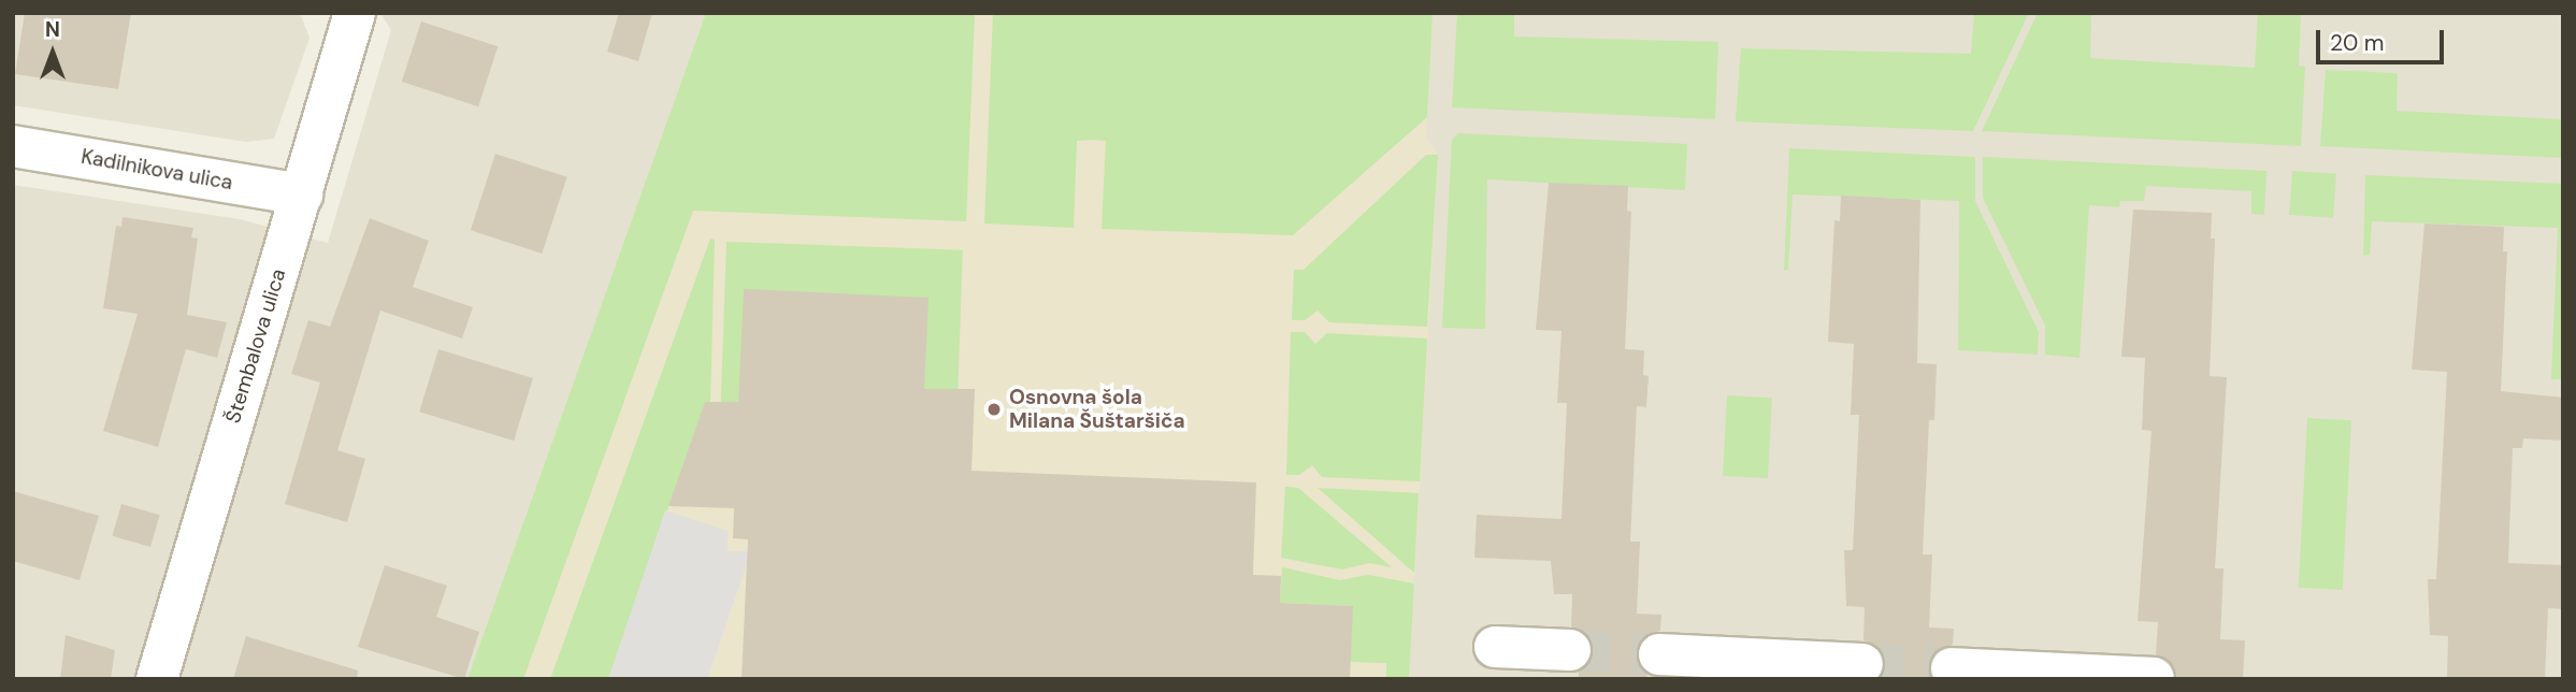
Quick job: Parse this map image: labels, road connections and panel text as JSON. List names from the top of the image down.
{
  "streets": {
    "street": ["Kadilnikova ulica", "Štembalova ulica"]
  },
  "crossings": [
    ["Kadilnikova ulica", "Štembalova ulica"]
  ],
  "places": ["Osnovna šola Milana Šuštaršiča"],
  "scale_bar": "20 m",
  "north": "top"
}
